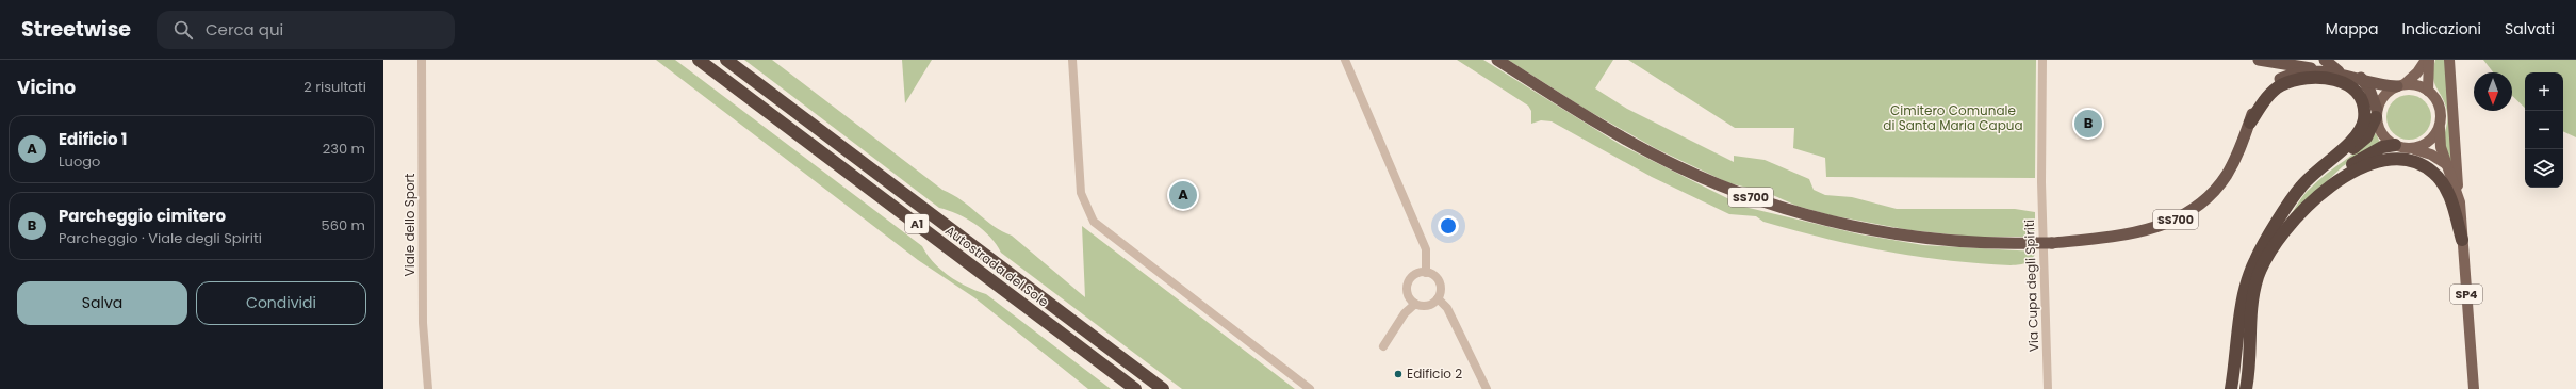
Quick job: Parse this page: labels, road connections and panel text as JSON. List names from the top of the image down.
{
  "streets": {
    "highway": ["SS700", "A1", "Autostrada del Sole"],
    "main road": ["SP4"],
    "street": ["Viale dello Sport", "Via Cupa degli Spiriti"]
  },
  "crossings": [
    ["SS700", "SP4"]
  ],
  "parks": ["Cimitero Comunale di Santa Maria Capua"],
  "places": ["Edificio 2"],
  "north": "bottom",
  "page": {
    "header": "Streetwise",
    "search": "Cerca qui",
    "nav": ["Mappa", "Indicazioni", "Salvati"],
    "heading": ["Vicino", "2 risultati"],
    "map_buttons": ["+", "−"],
    "pins": ["B", "A"],
    "list": [
      {
        "mark": "A",
        "name": "Edificio 1",
        "note": "Luogo",
        "value": "230 m"
      },
      {
        "mark": "B",
        "name": "Parcheggio cimitero",
        "note": "Parcheggio · Viale degli Spiriti",
        "value": "560 m"
      }
    ],
    "buttons": ["Salva", "Condividi"]
  }
}
